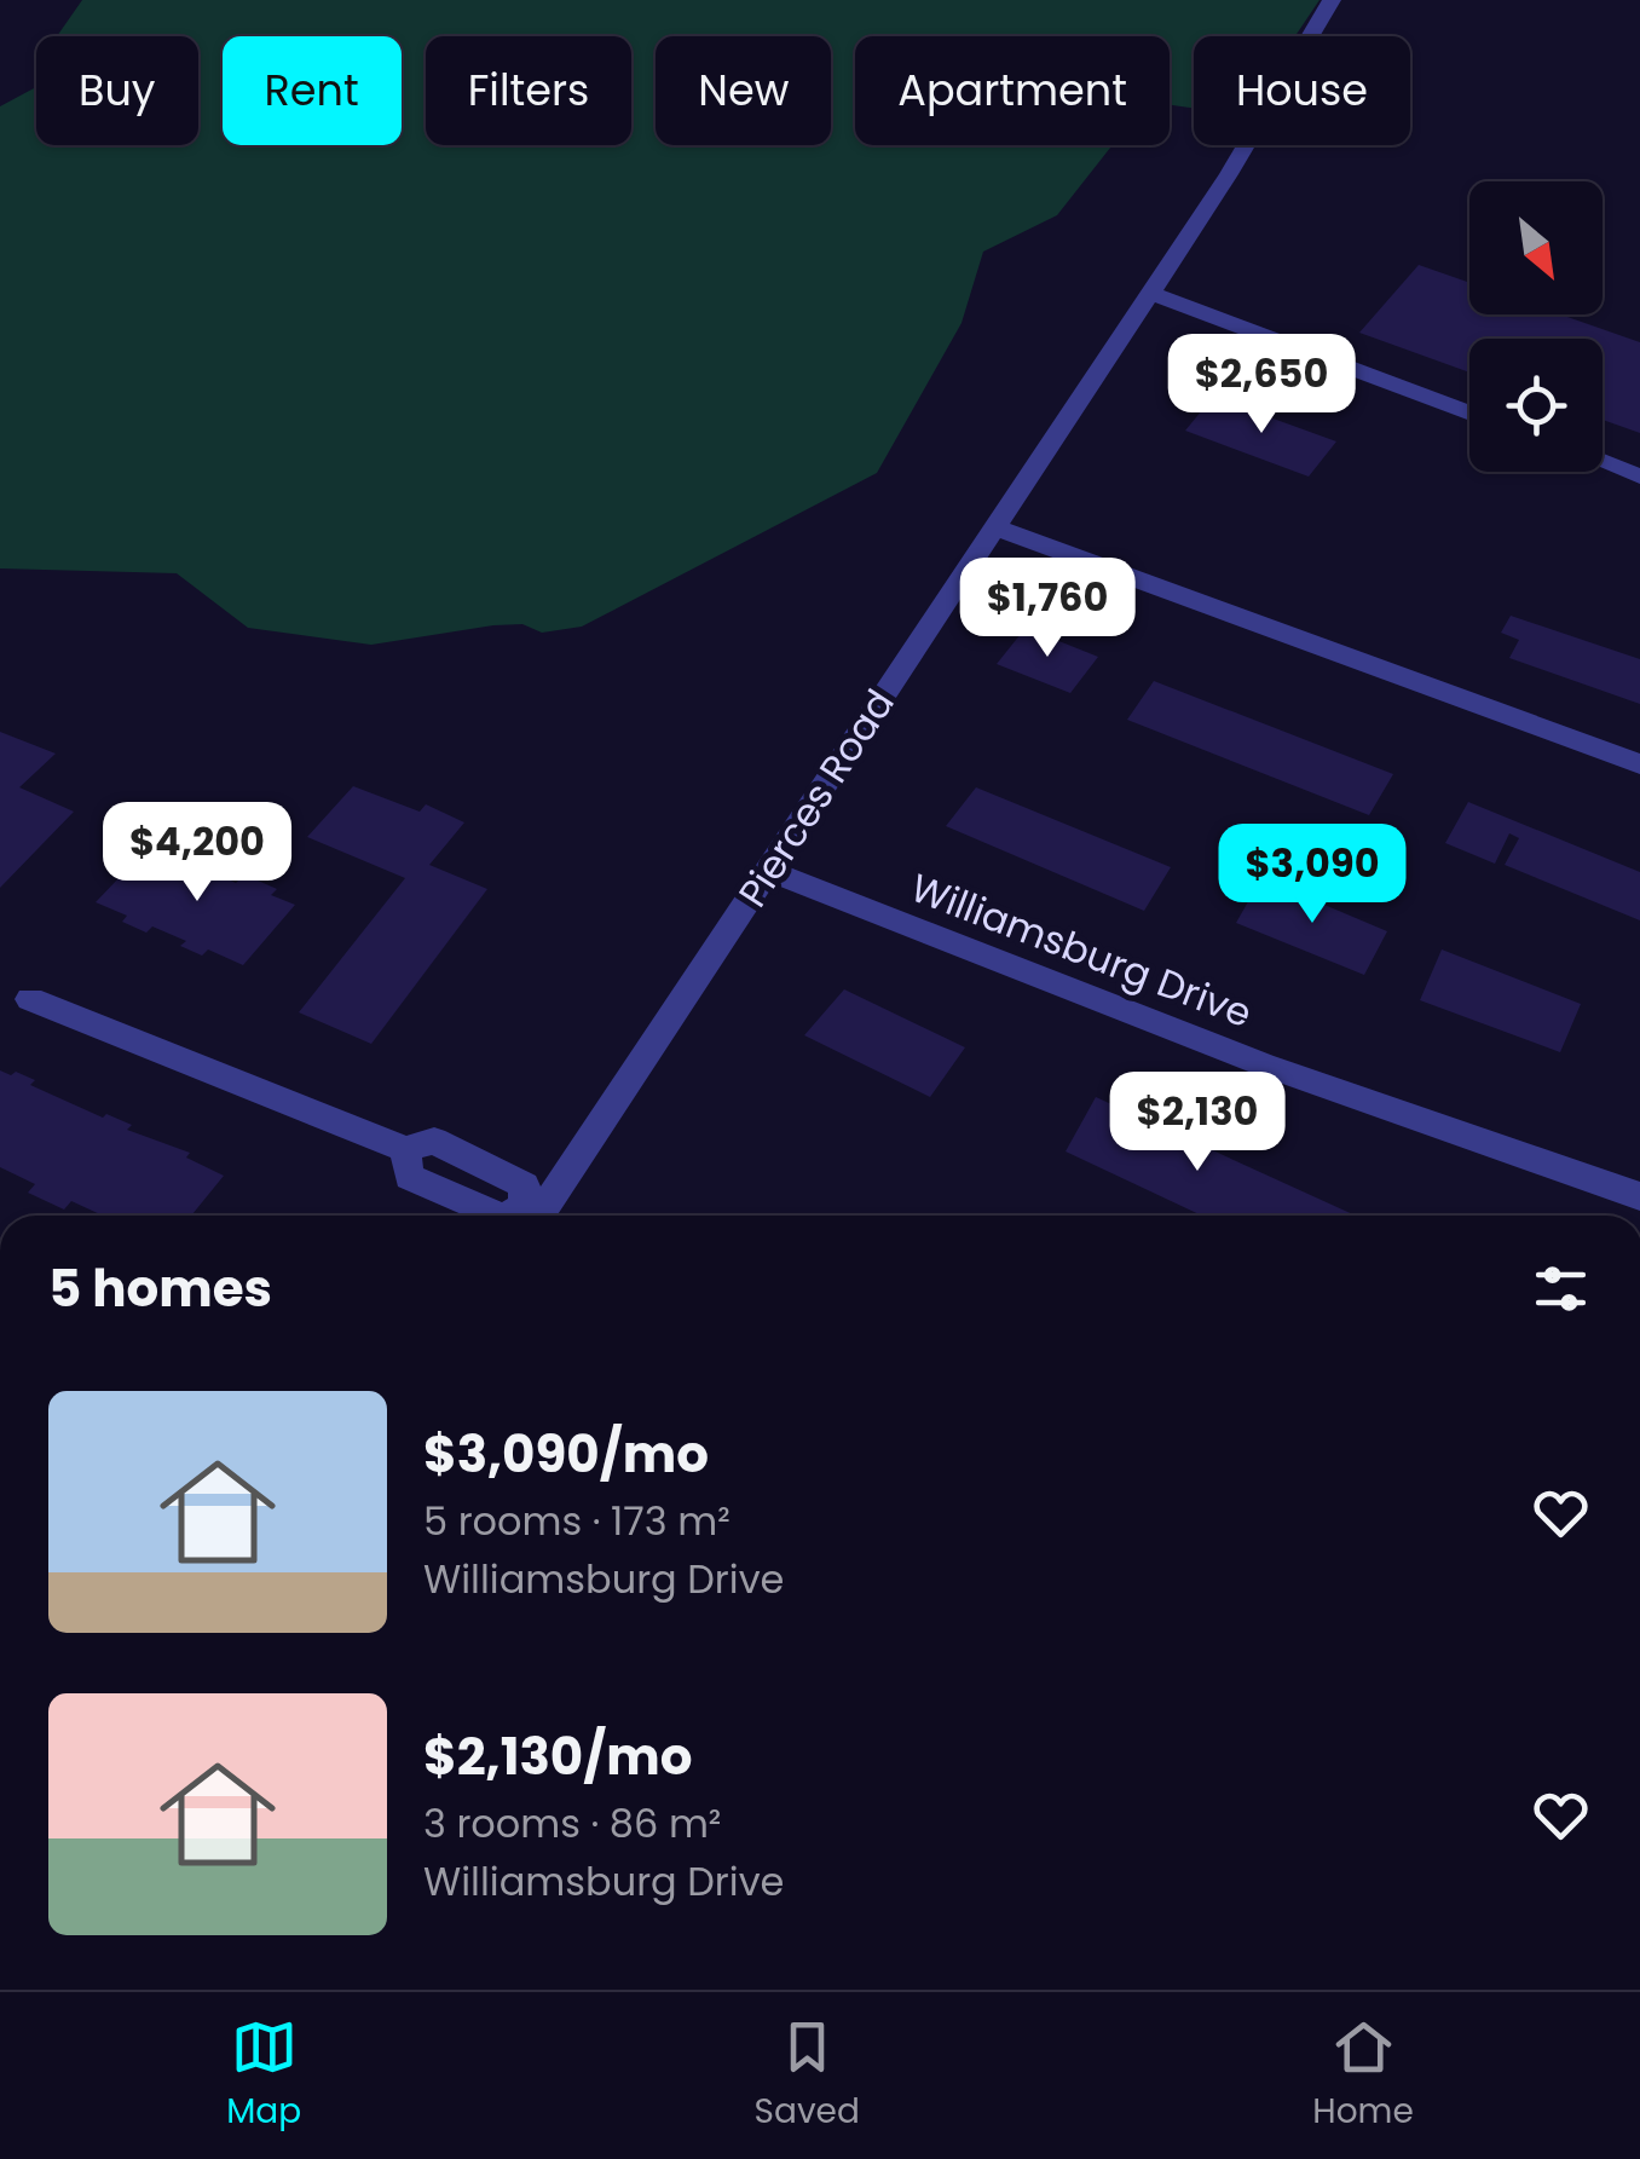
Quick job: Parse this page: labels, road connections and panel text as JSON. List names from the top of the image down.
{
  "streets": {
    "street": ["Pierces Road", "Williamsburg Drive"]
  },
  "crossings": [
    ["Pierces Road", "Williamsburg Drive"]
  ],
  "north": "bottom right",
  "page": {
    "chip": [
      "Buy",
      "Rent",
      "Filters",
      "New",
      "Apartment",
      "House"
    ],
    "price": [
      "$2,650",
      "$1,760",
      "$4,200",
      "$3,090",
      "$2,130"
    ],
    "heading": "5 homes",
    "list": [
      {
        "name": "$3,090/mo",
        "note": "5 rooms · 173 m² · Williamsburg Drive"
      },
      {
        "name": "$2,130/mo",
        "note": "3 rooms · 86 m² · Williamsburg Drive"
      }
    ],
    "tabs": ["Map", "Saved", "Home"]
  }
}
